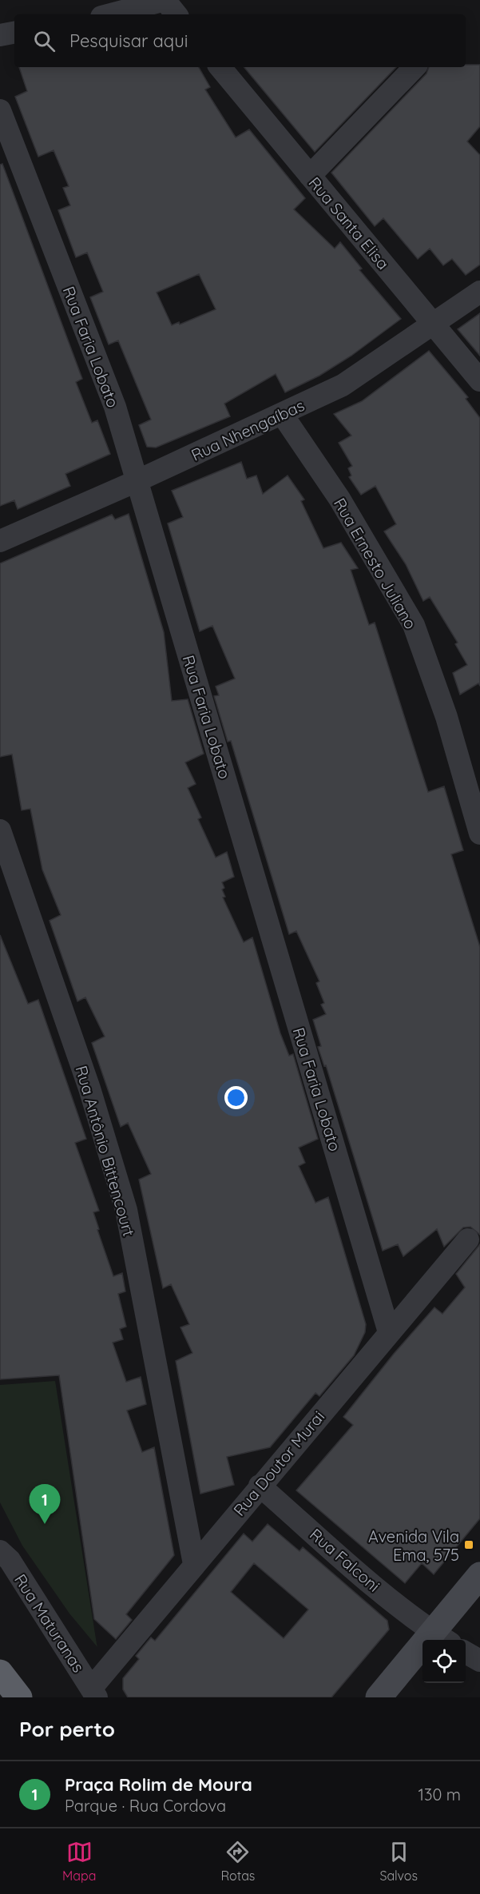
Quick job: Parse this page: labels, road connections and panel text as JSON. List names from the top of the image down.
{
  "streets": {
    "street": [
      "Rua Santa Elisa",
      "Rua Faria Lobato",
      "Rua Nhengaíbas",
      "Rua Ernesto Juliano",
      "Rua Antônio Bittencourt",
      "Rua Doutor Murai",
      "Rua Falconi",
      "Rua Maturanas"
    ]
  },
  "crossings": [
    ["Rua Santa Elisa", "Rua Nhengaíbas"],
    ["Rua Faria Lobato", "Rua Nhengaíbas"],
    ["Rua Faria Lobato", "Rua Doutor Murai"],
    ["Rua Nhengaíbas", "Rua Ernesto Juliano"],
    ["Rua Antônio Bittencourt", "Rua Doutor Murai"],
    ["Rua Doutor Murai", "Rua Falconi"],
    ["Rua Doutor Murai", "Rua Maturanas"]
  ],
  "places": {
    "transit": ["Avenida Vila Ema, 575"]
  },
  "page": {
    "search": "Pesquisar aqui",
    "pins": "1",
    "heading": "Por perto",
    "list": [
      {
        "mark": "1",
        "name": "Praça Rolim de Moura",
        "note": "Parque · Rua Cordova",
        "value": "130 m"
      }
    ],
    "nav": ["Mapa", "Rotas", "Salvos"]
  }
}
